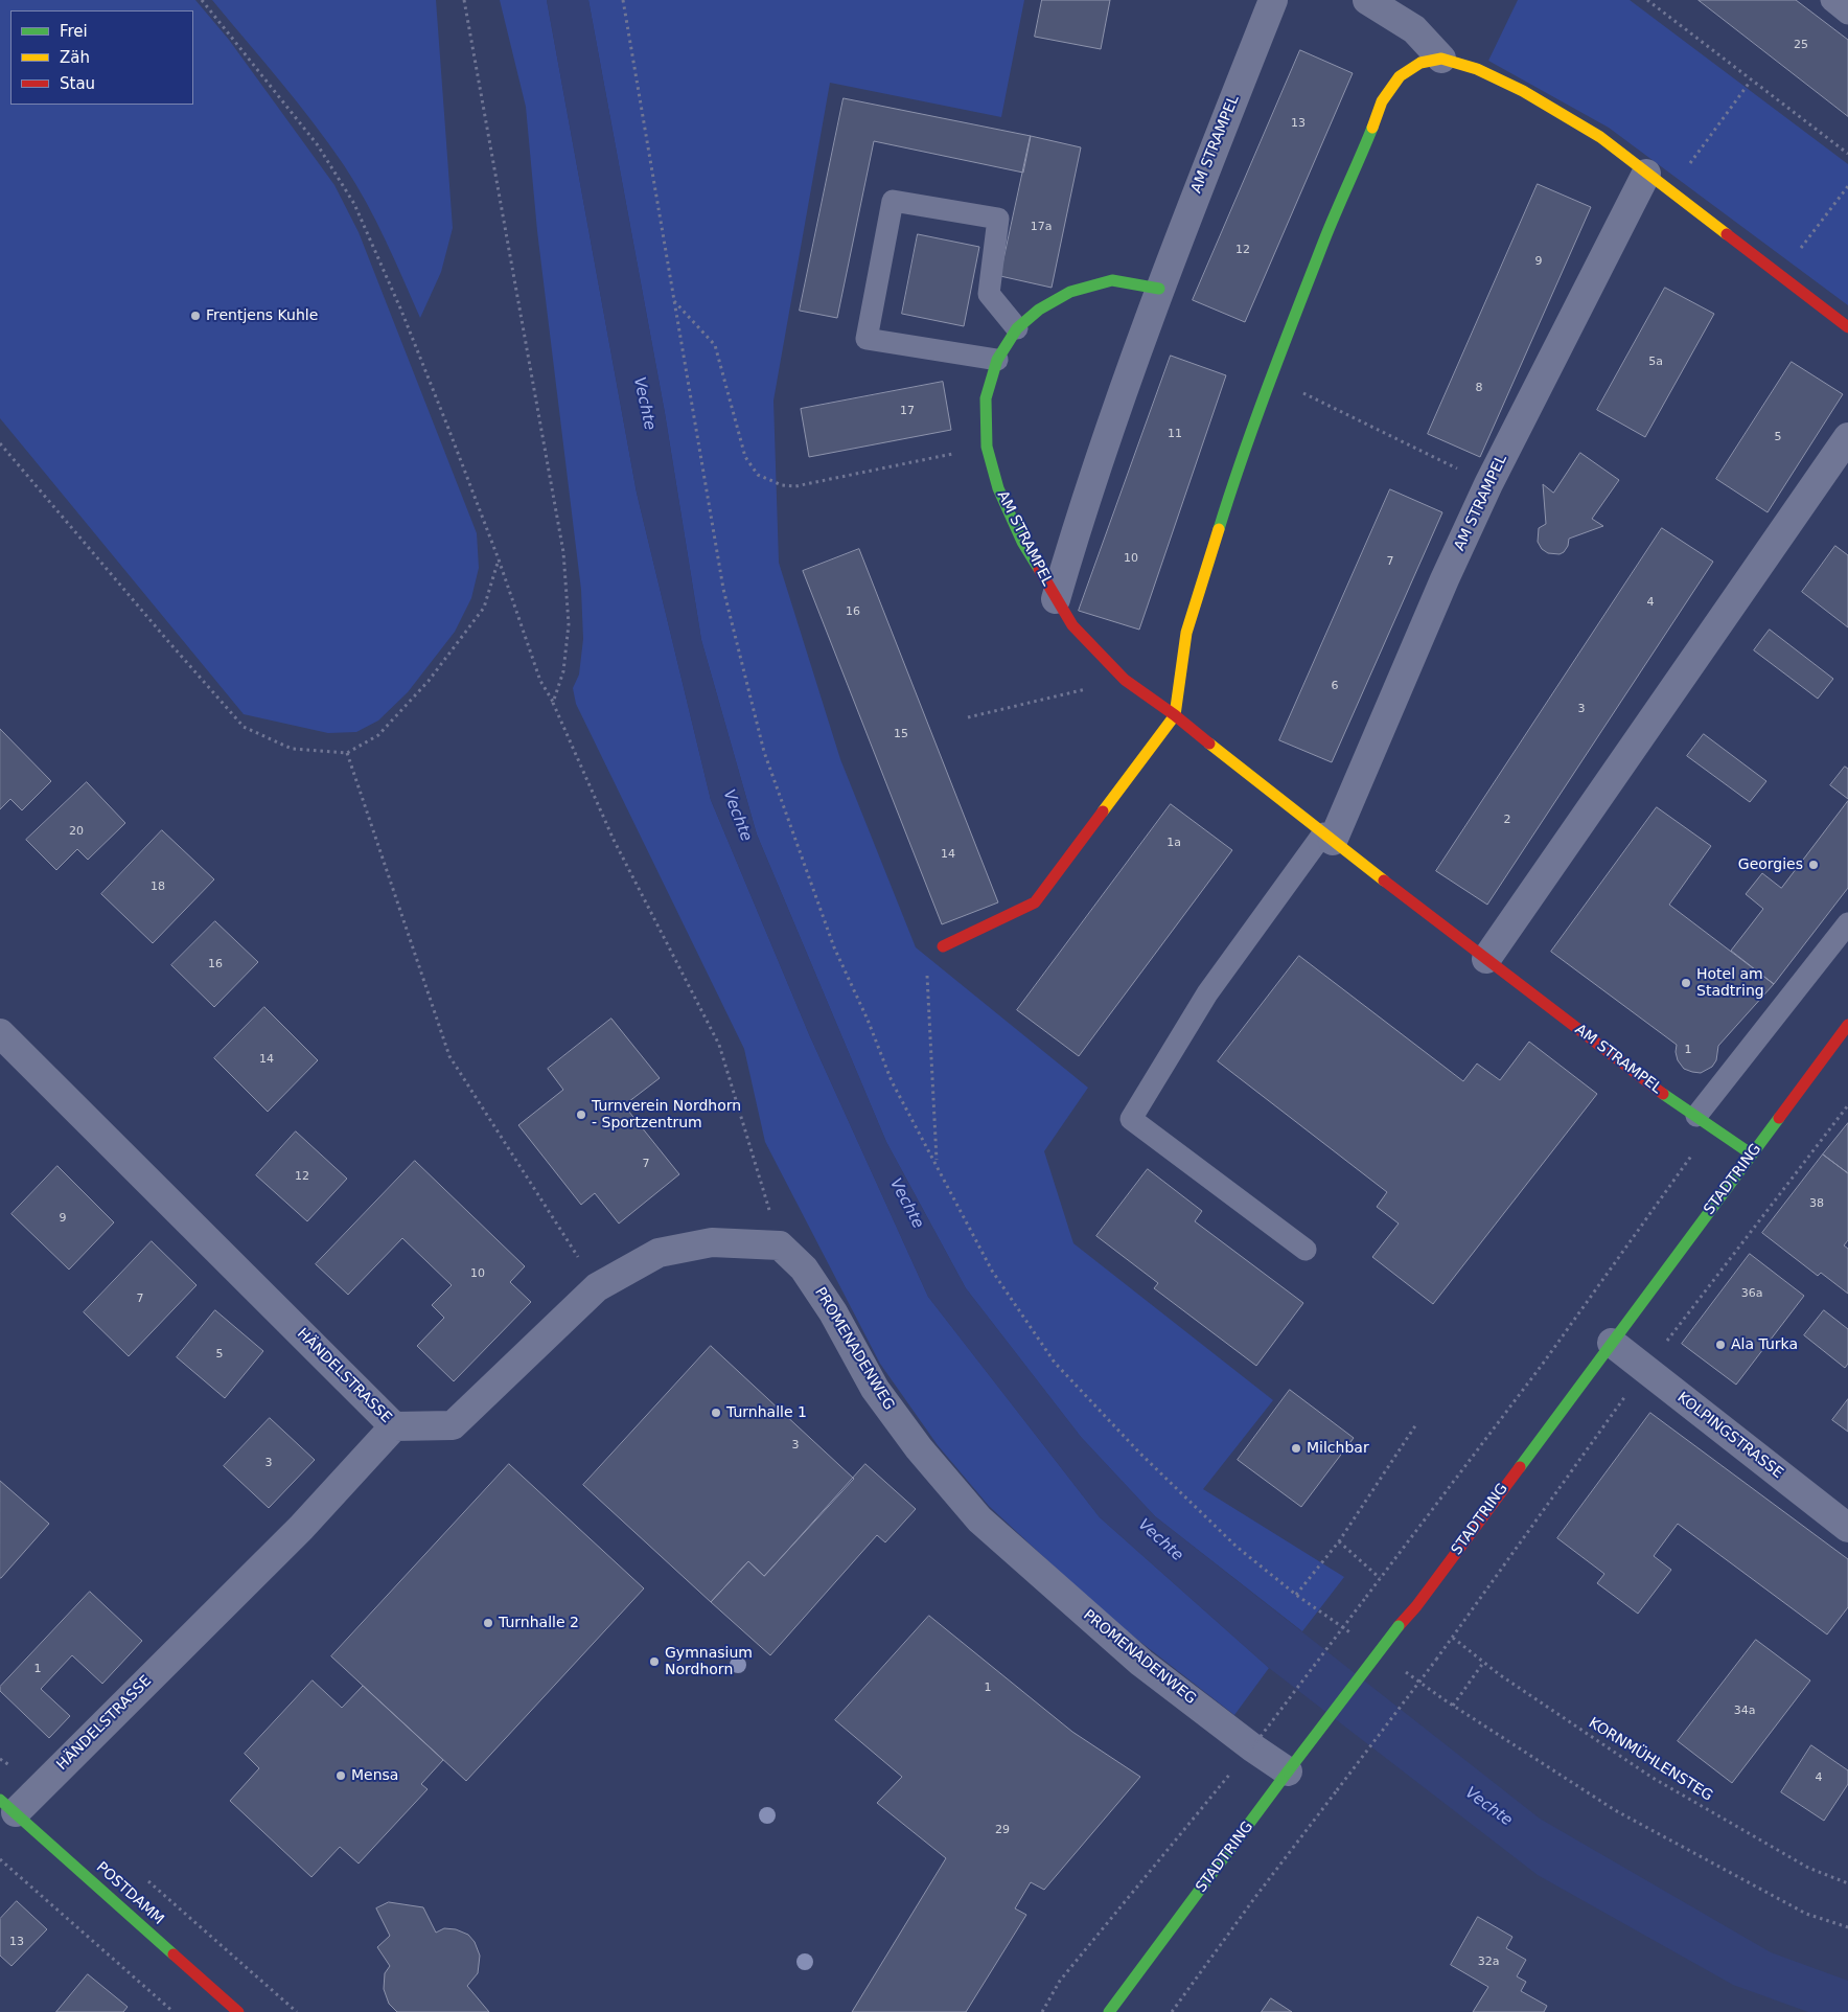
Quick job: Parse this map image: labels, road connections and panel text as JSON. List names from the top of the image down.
{
  "streets": {
    "street": [
      "AM STRAMPEL",
      "STADTRING",
      "PROMENADENWEG",
      "HÄNDELSTRASSE",
      "KOLPINGSTRASSE",
      "POSTDAMM"
    ],
    "path": ["KORNMÜHLENSTEG"]
  },
  "crossings": [
    ["AM STRAMPEL", "STADTRING"],
    ["STADTRING", "PROMENADENWEG"],
    ["STADTRING", "KOLPINGSTRASSE"],
    ["HÄNDELSTRASSE", "POSTDAMM"]
  ],
  "water": ["Vechte"],
  "places": [
    "Frentjens Kuhle",
    "Georgies",
    "Hotel am Stadtring",
    "Turnverein Nordhorn - Sportzentrum",
    "Ala Turka",
    "Turnhalle 1",
    "Milchbar",
    "Turnhalle 2",
    "Gymnasium Nordhorn",
    "Mensa"
  ],
  "house_numbers": [
    "25",
    "13",
    "17a",
    "12",
    "9",
    "5a",
    "8",
    "17",
    "11",
    "5",
    "10",
    "7",
    "4",
    "16",
    "6",
    "3",
    "15",
    "2",
    "20",
    "1a",
    "14",
    "18",
    "16",
    "1",
    "14",
    "7",
    "12",
    "38",
    "9",
    "10",
    "36a",
    "7",
    "5",
    "3",
    "3",
    "1",
    "1",
    "34a",
    "4",
    "29",
    "13",
    "32a"
  ],
  "legend": ["Frei", "Zäh", "Stau"]
}
